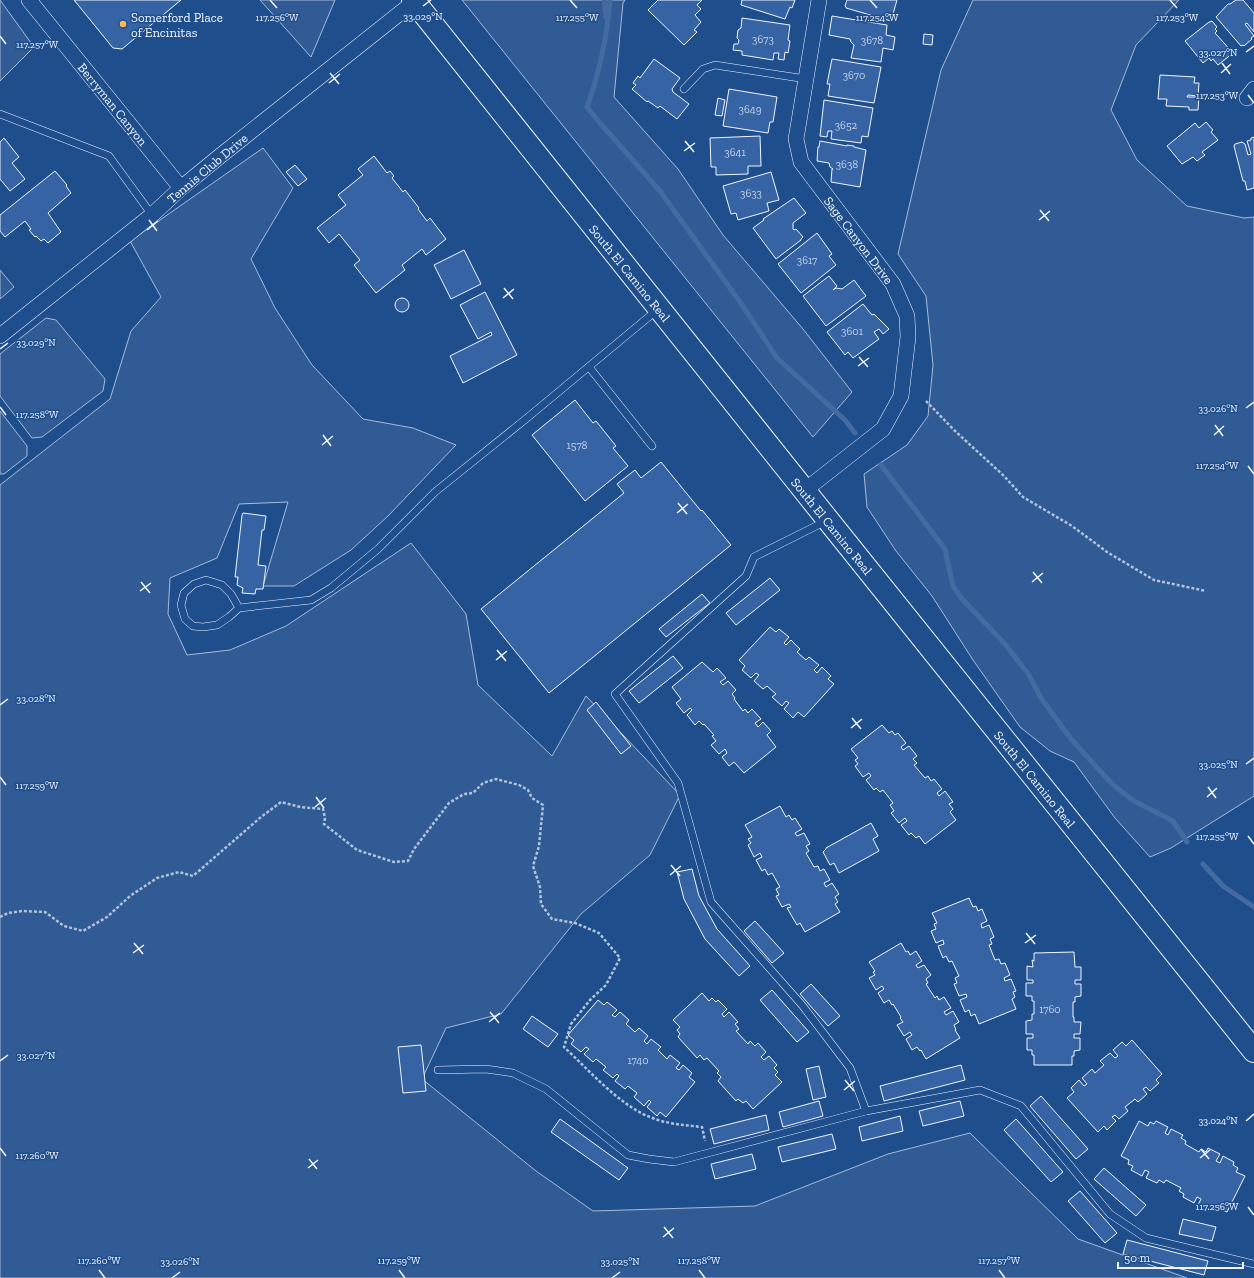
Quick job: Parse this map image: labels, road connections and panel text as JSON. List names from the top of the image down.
{
  "streets": {
    "main road": ["South El Camino Real"],
    "street": ["Berryman Canyon", "Tennis Club Drive", "Sage Canyon Drive"]
  },
  "crossings": [
    ["Berryman Canyon", "Tennis Club Drive"],
    ["Tennis Club Drive", "South El Camino Real"],
    ["Sage Canyon Drive", "South El Camino Real"]
  ],
  "places": ["Somerford Place of Encinitas"],
  "house_numbers": [
    "3673",
    "3678",
    "3670",
    "3649",
    "3652",
    "3641",
    "3638",
    "3633",
    "3617",
    "3601",
    "1578",
    "1760",
    "1740"
  ],
  "scale_bar": "50 m",
  "coordinates": [
    "33.029°N",
    "117.253°W",
    "117.255°W",
    "117.256°W",
    "117.254°W",
    "117.257°W",
    "33.027°N",
    "33.026°N",
    "117.258°W",
    "33.028°N",
    "33.025°N",
    "117.259°W",
    "33.024°N",
    "117.260°W"
  ]
}
